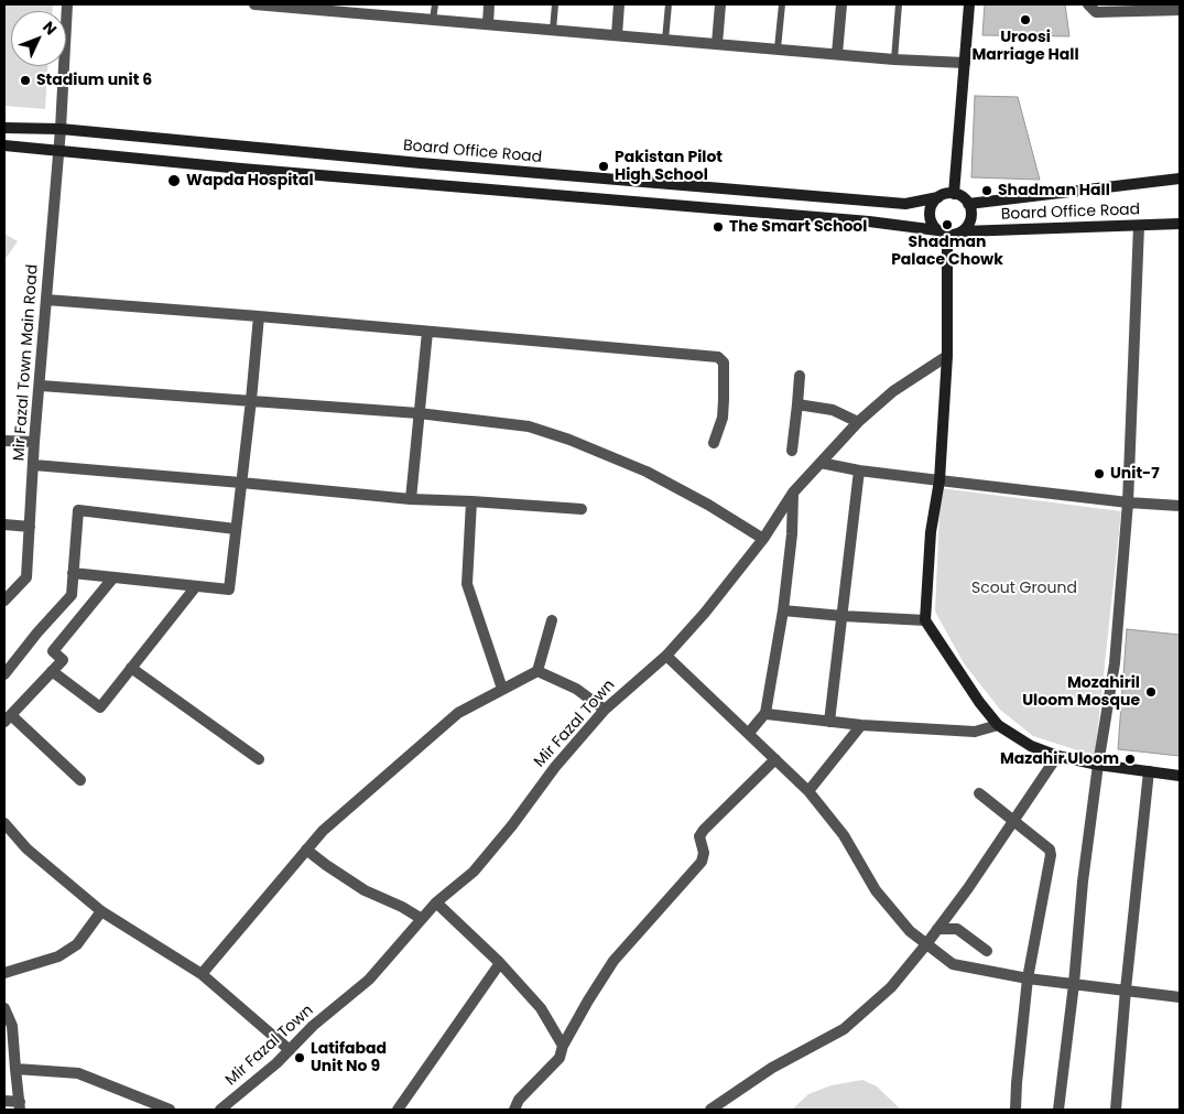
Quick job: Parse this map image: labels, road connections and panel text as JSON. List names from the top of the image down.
{
  "streets": {
    "street": ["Board Office Road", "Mir Fazal Town Main Road", "Mir Fazal Town"]
  },
  "crossings": [
    ["Board Office Road", "Mir Fazal Town Main Road"]
  ],
  "parks": ["Scout Ground"],
  "places": [
    "Uroosi Marriage Hall",
    "Stadium unit 6",
    "Pakistan Pilot High School",
    "Wapda Hospital",
    "Shadman Hall",
    "Shadman Palace Chowk",
    "The Smart School",
    "Unit-7",
    "Mozahiril Uloom Mosque",
    "Mazahir Uloom",
    "Latifabad Unit No 9"
  ],
  "north": "top right"
}
